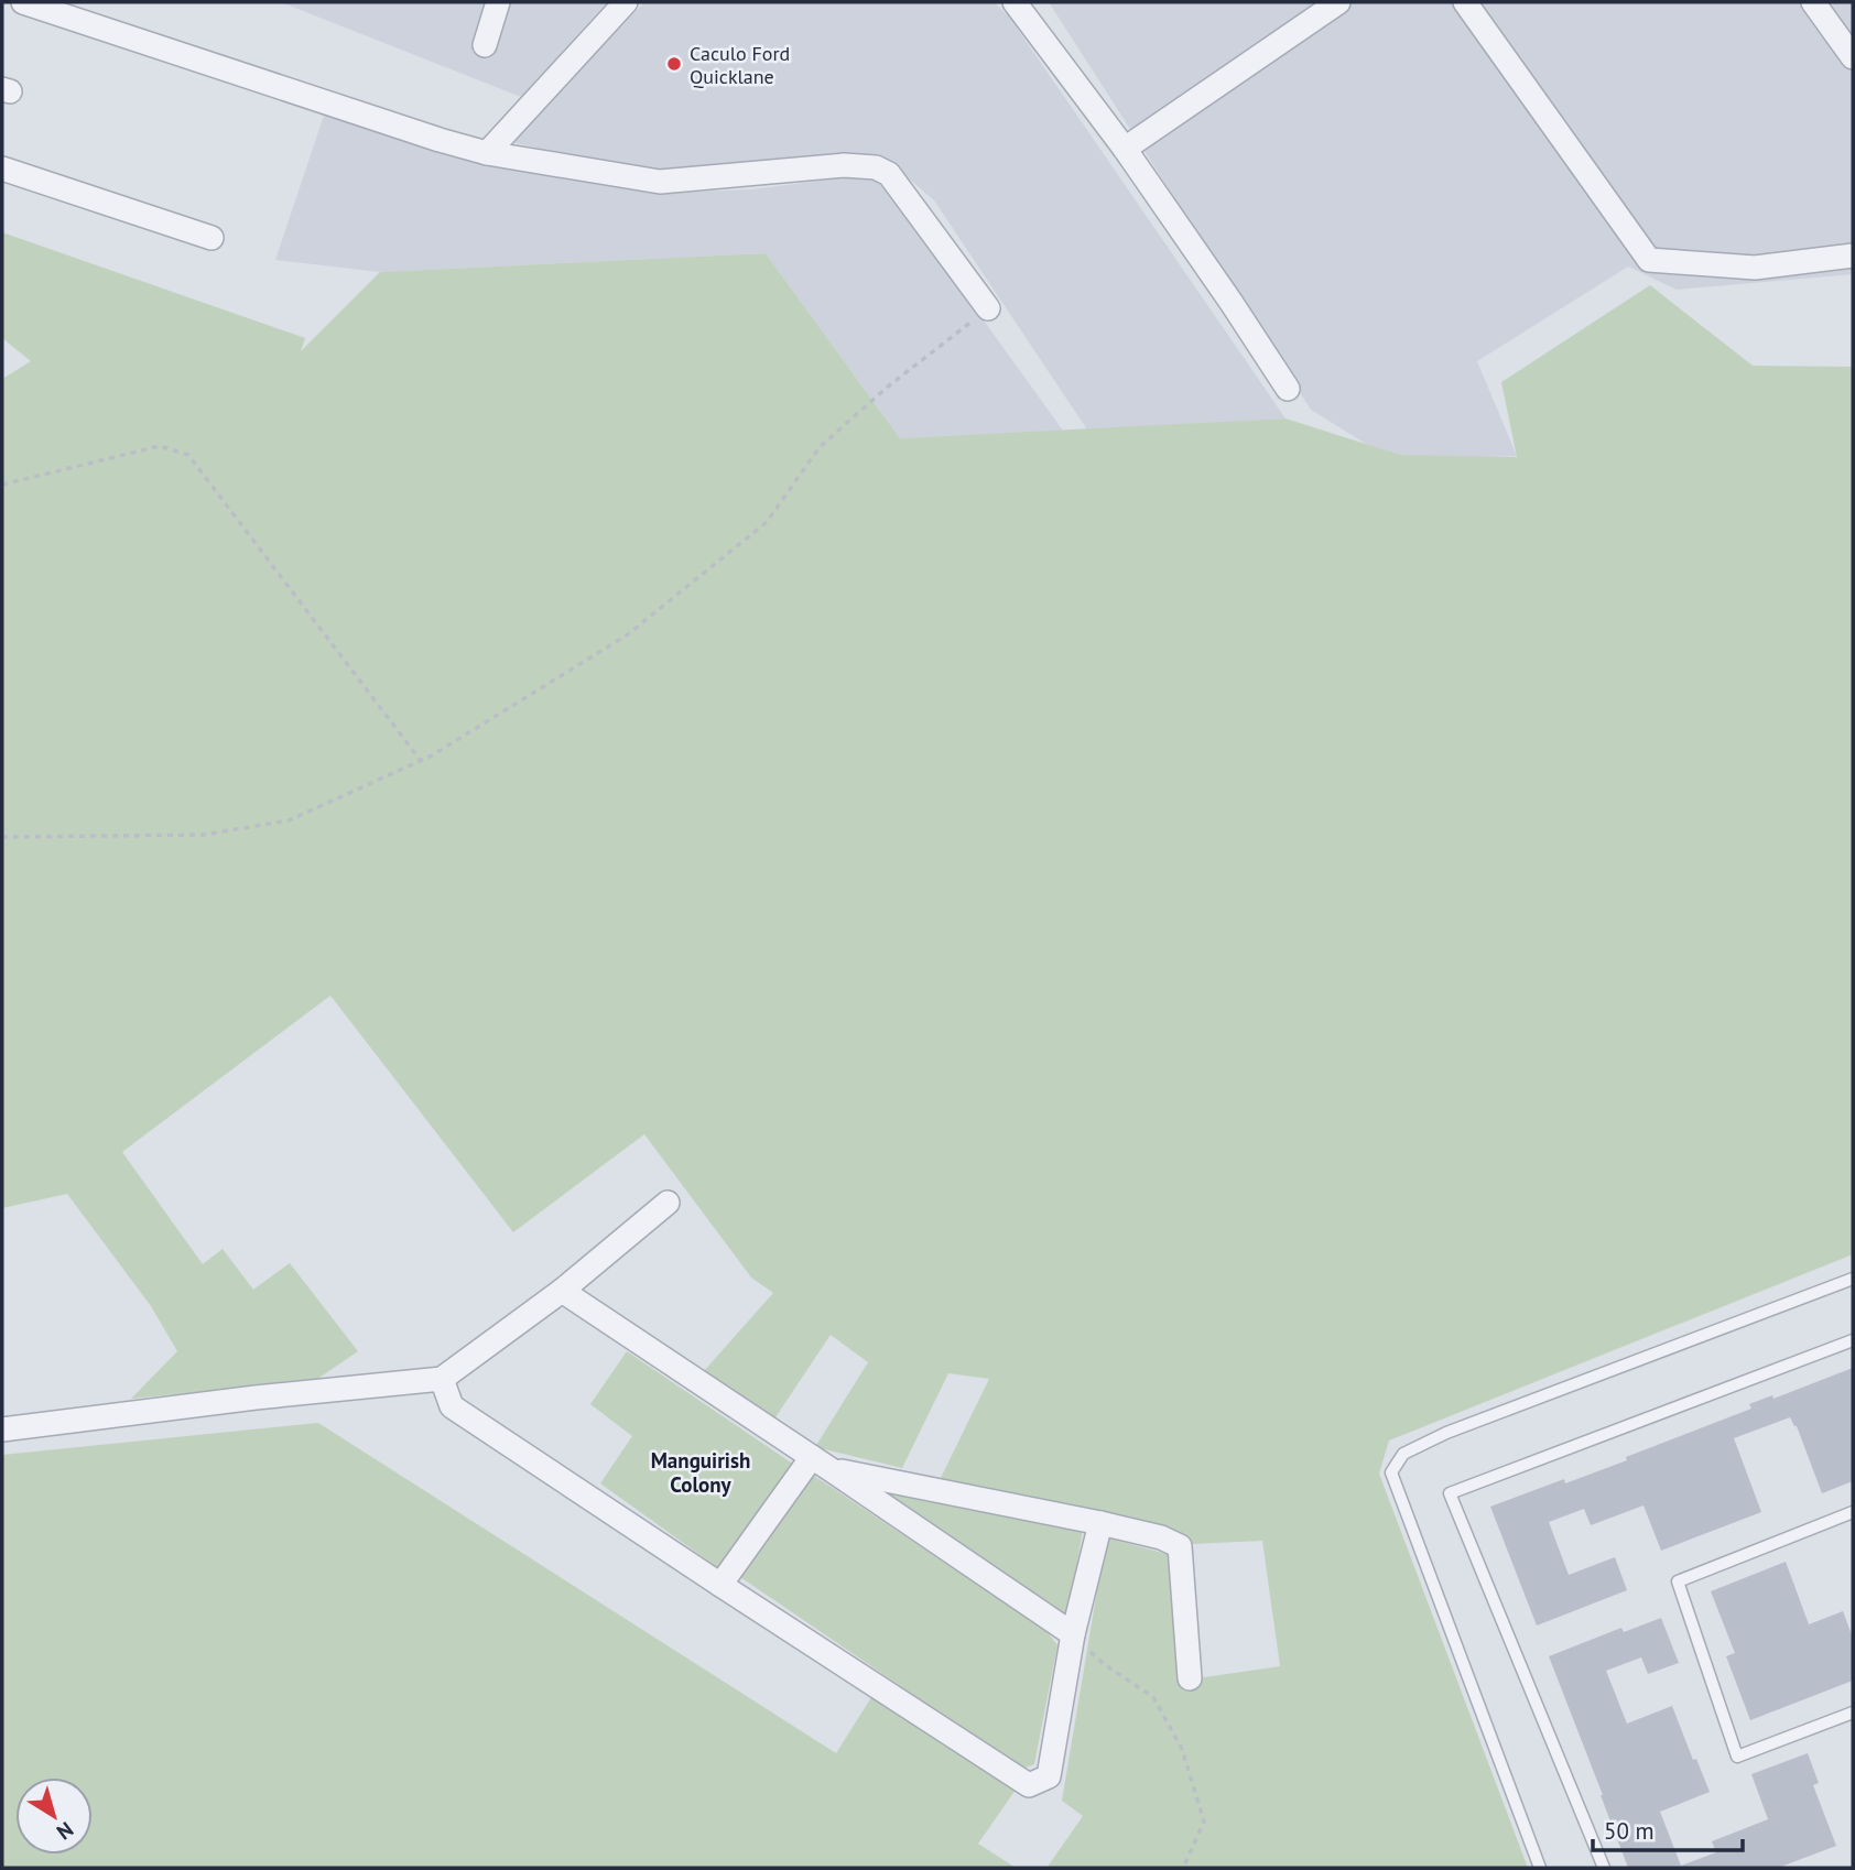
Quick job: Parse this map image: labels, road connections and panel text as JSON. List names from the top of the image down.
{
  "districts": ["Manguirish Colony"],
  "places": ["Caculo Ford Quicklane"],
  "scale_bar": "50 m",
  "north": "bottom right"
}
